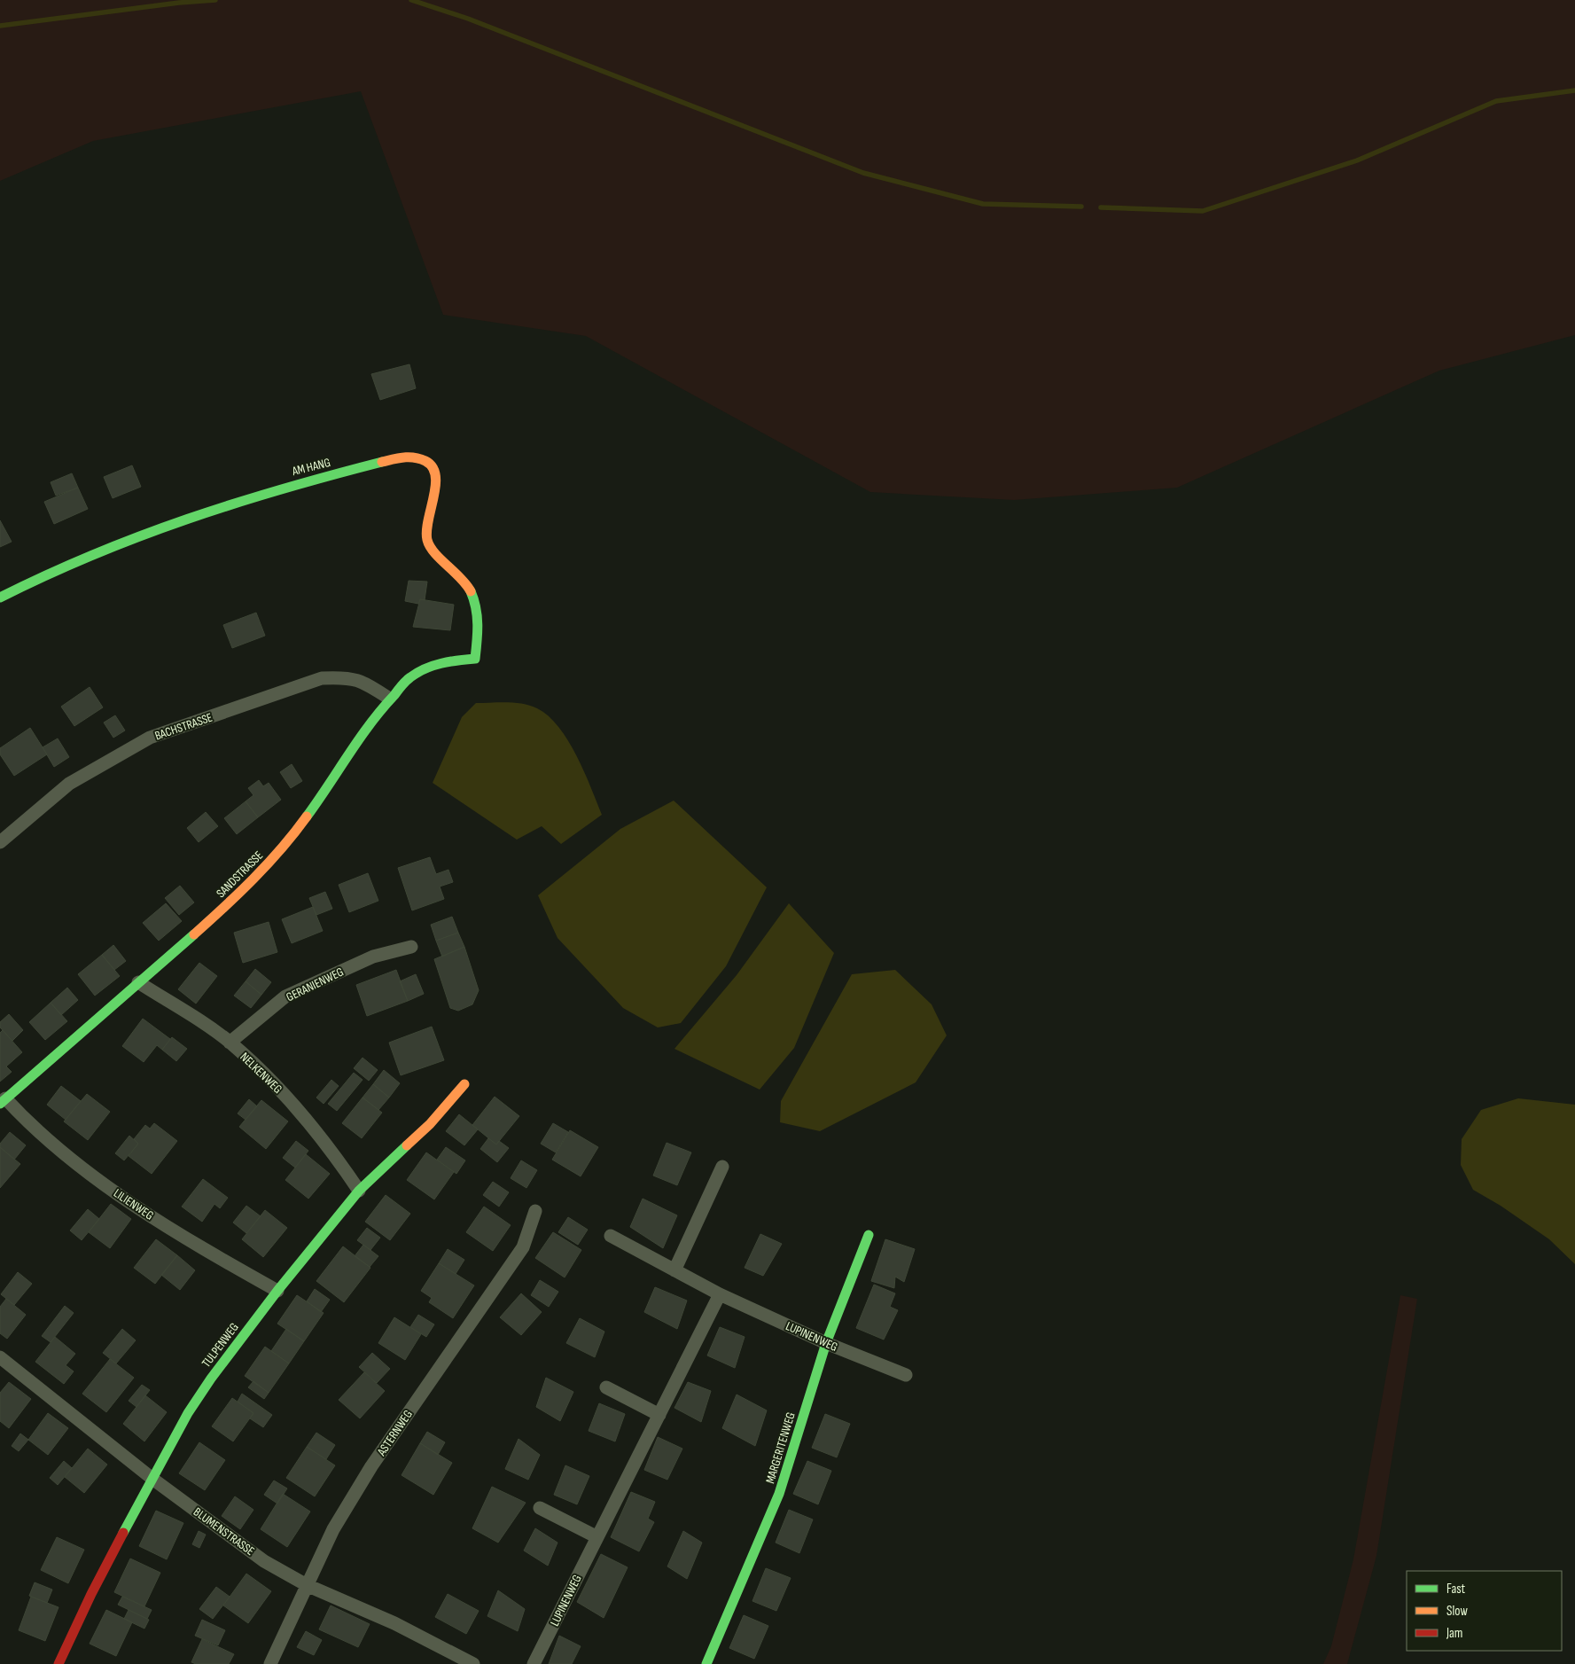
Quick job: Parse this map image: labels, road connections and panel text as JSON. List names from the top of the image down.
{
  "streets": {
    "street": [
      "AM HANG",
      "BACHSTRASSE",
      "SANDSTRASSE",
      "GERANIENWEG",
      "NELKENWEG",
      "LILIENWEG",
      "LUPINENWEG",
      "TULPENWEG",
      "ASTERNWEG",
      "MARGERITENWEG",
      "BLUMENSTRASSE"
    ]
  },
  "crossings": [
    ["AM HANG", "SANDSTRASSE"],
    ["BACHSTRASSE", "SANDSTRASSE"],
    ["SANDSTRASSE", "NELKENWEG"],
    ["SANDSTRASSE", "LILIENWEG"],
    ["GERANIENWEG", "NELKENWEG"],
    ["NELKENWEG", "TULPENWEG"],
    ["LILIENWEG", "TULPENWEG"],
    ["LUPINENWEG", "MARGERITENWEG"],
    ["TULPENWEG", "BLUMENSTRASSE"],
    ["ASTERNWEG", "BLUMENSTRASSE"]
  ],
  "legend": ["Fast", "Slow", "Jam"]
}
